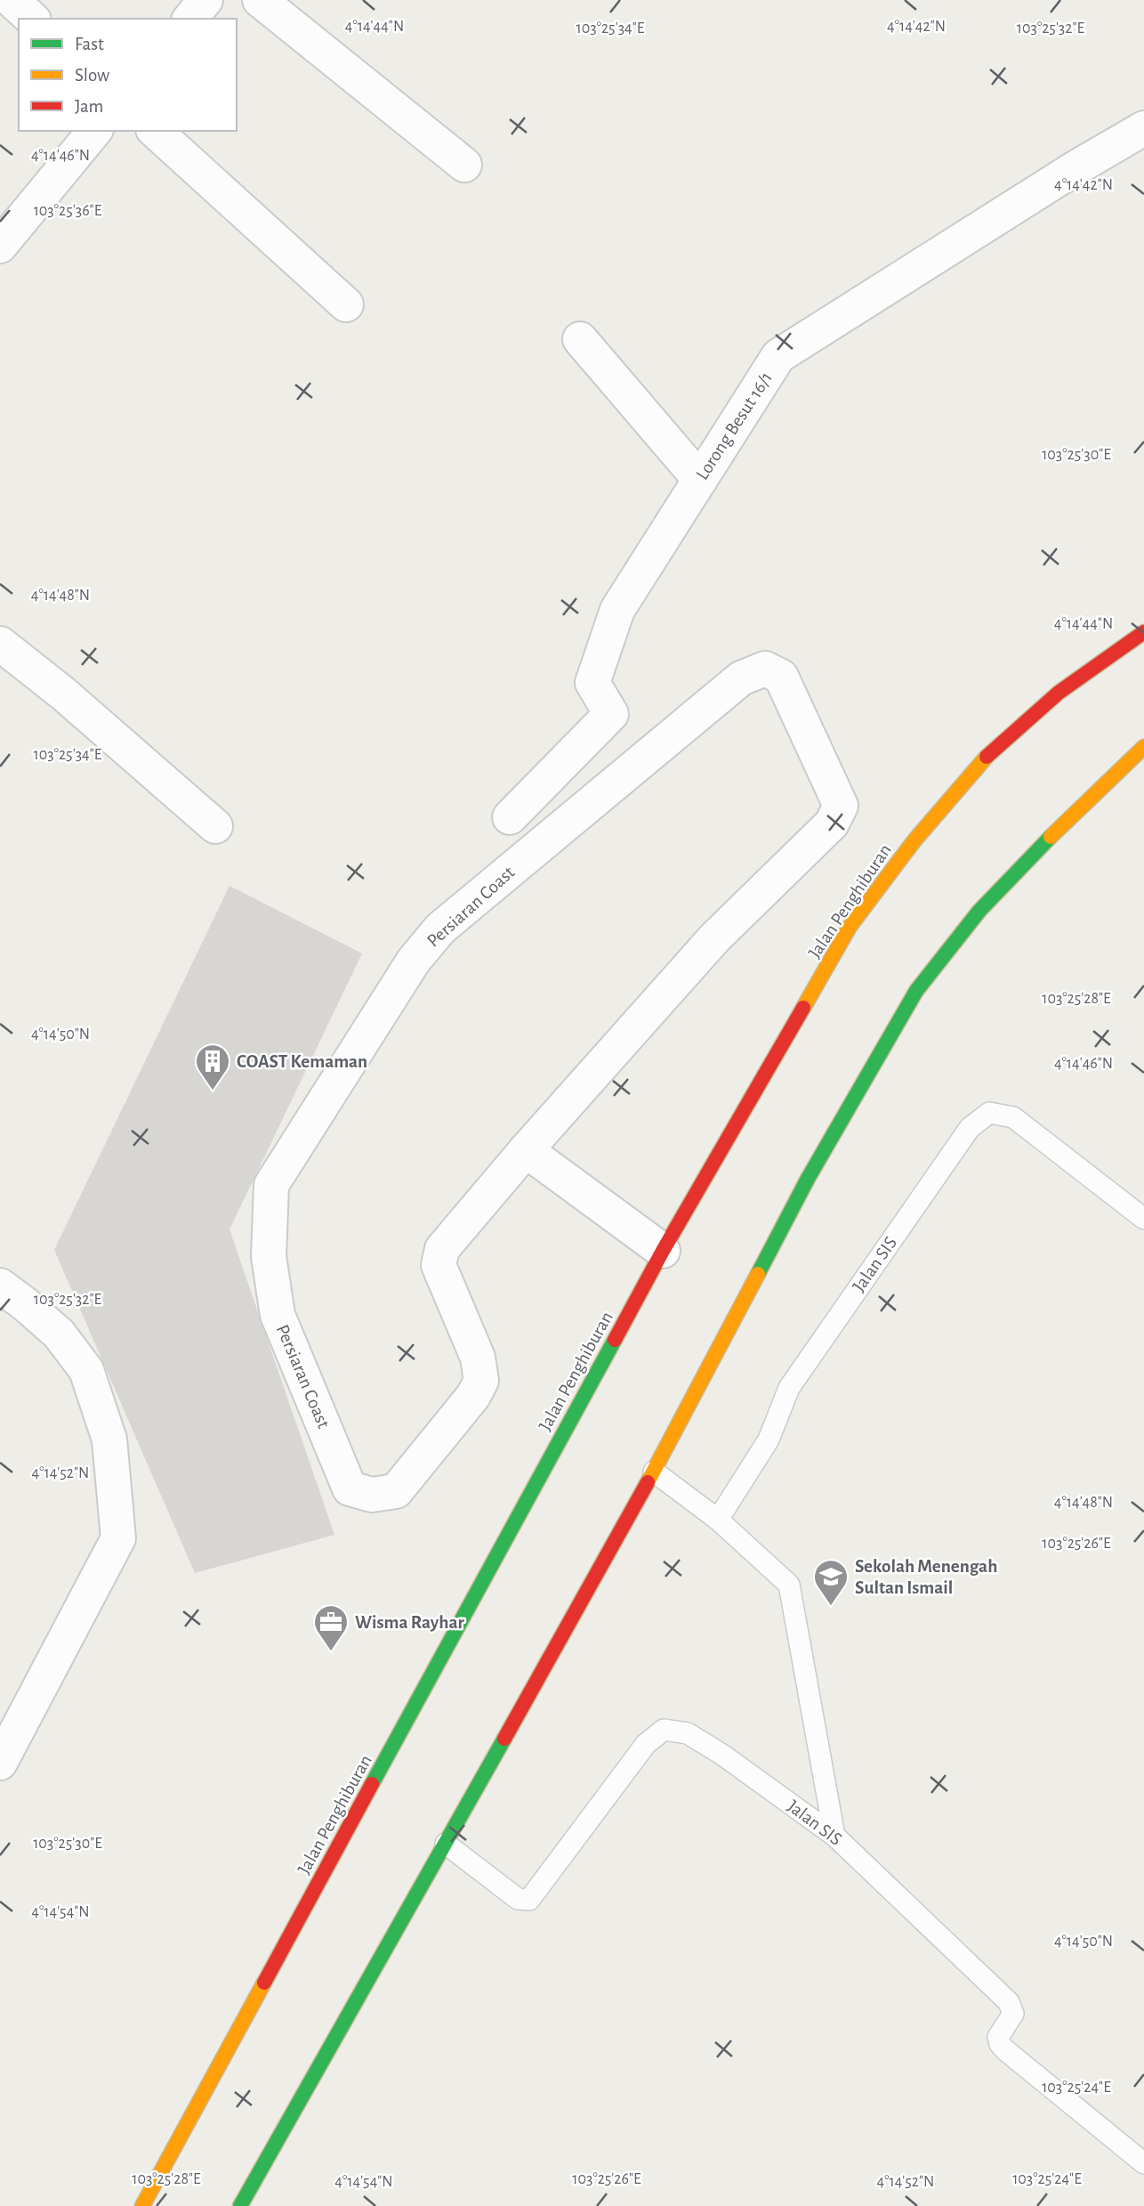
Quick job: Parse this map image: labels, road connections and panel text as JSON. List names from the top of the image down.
{
  "streets": {
    "highway": ["Jalan Penghiburan"],
    "street": ["Lorong Besut 16/1", "Persiaran Coast"],
    "lane": ["Jalan SIS"]
  },
  "places": {
    "building": ["COAST Kemaman"],
    "school or university": ["Sekolah Menengah Sultan Ismail"],
    "office": ["Wisma Rayhar"]
  },
  "legend": ["Fast", "Slow", "Jam"],
  "coordinates": [
    "4°14'44\"N",
    "4°14'42\"N",
    "103°25'34\"E",
    "103°25'32\"E",
    "4°14'46\"N",
    "103°25'36\"E",
    "103°25'30\"E",
    "4°14'48\"N",
    "103°25'28\"E",
    "4°14'50\"N",
    "4°14'52\"N",
    "103°25'26\"E",
    "4°14'54\"N",
    "103°25'24\"E"
  ]
}
